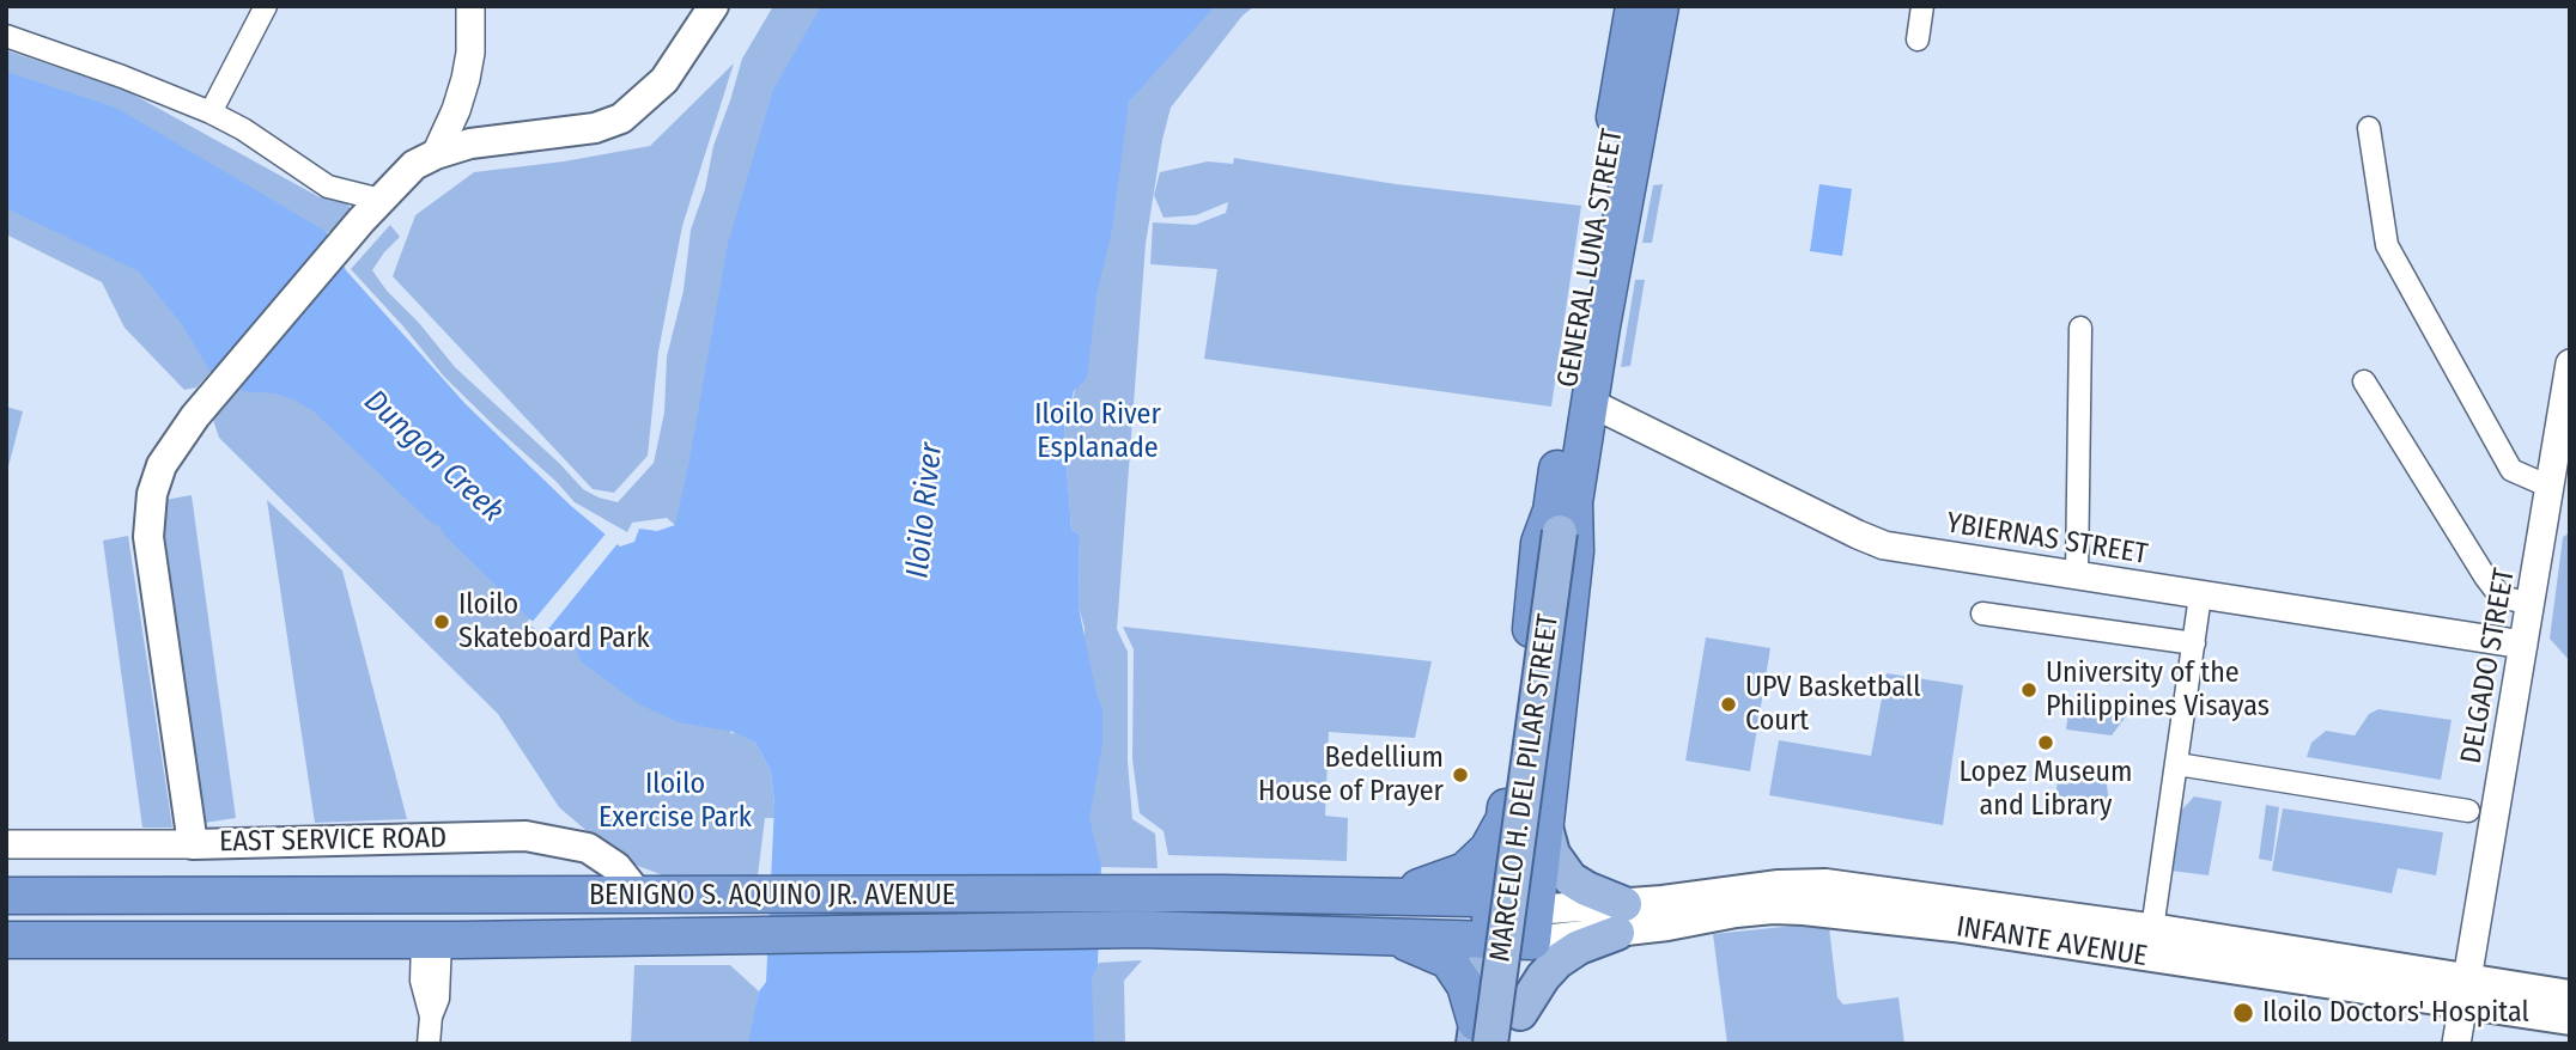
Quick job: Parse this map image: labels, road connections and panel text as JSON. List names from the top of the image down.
{
  "streets": {
    "highway": ["GENERAL LUNA STREET", "MARCELO H. DEL PILAR STREET", "BENIGNO S. AQUINO JR. AVENUE"],
    "main road": ["EAST SERVICE ROAD", "INFANTE AVENUE"],
    "street": ["YBIERNAS STREET", "DELGADO STREET"]
  },
  "crossings": [
    ["GENERAL LUNA STREET", "YBIERNAS STREET"],
    ["GENERAL LUNA STREET", "MARCELO H. DEL PILAR STREET"],
    ["GENERAL LUNA STREET", "BENIGNO S. AQUINO JR. AVENUE"],
    ["GENERAL LUNA STREET", "INFANTE AVENUE"],
    ["YBIERNAS STREET", "DELGADO STREET"],
    ["DELGADO STREET", "INFANTE AVENUE"],
    ["MARCELO H. DEL PILAR STREET", "BENIGNO S. AQUINO JR. AVENUE"],
    ["MARCELO H. DEL PILAR STREET", "INFANTE AVENUE"],
    ["EAST SERVICE ROAD", "BENIGNO S. AQUINO JR. AVENUE"],
    ["BENIGNO S. AQUINO JR. AVENUE", "INFANTE AVENUE"]
  ],
  "water": ["Dungon Creek", "Iloilo River"],
  "parks": ["Iloilo River Esplanade", "Iloilo Exercise Park"],
  "places": [
    "Iloilo Skateboard Park",
    "University of the Philippines Visayas",
    "UPV Basketball Court",
    "Lopez Museum and Library",
    "Bedellium House of Prayer",
    "Iloilo Doctors' Hospital"
  ]
}
